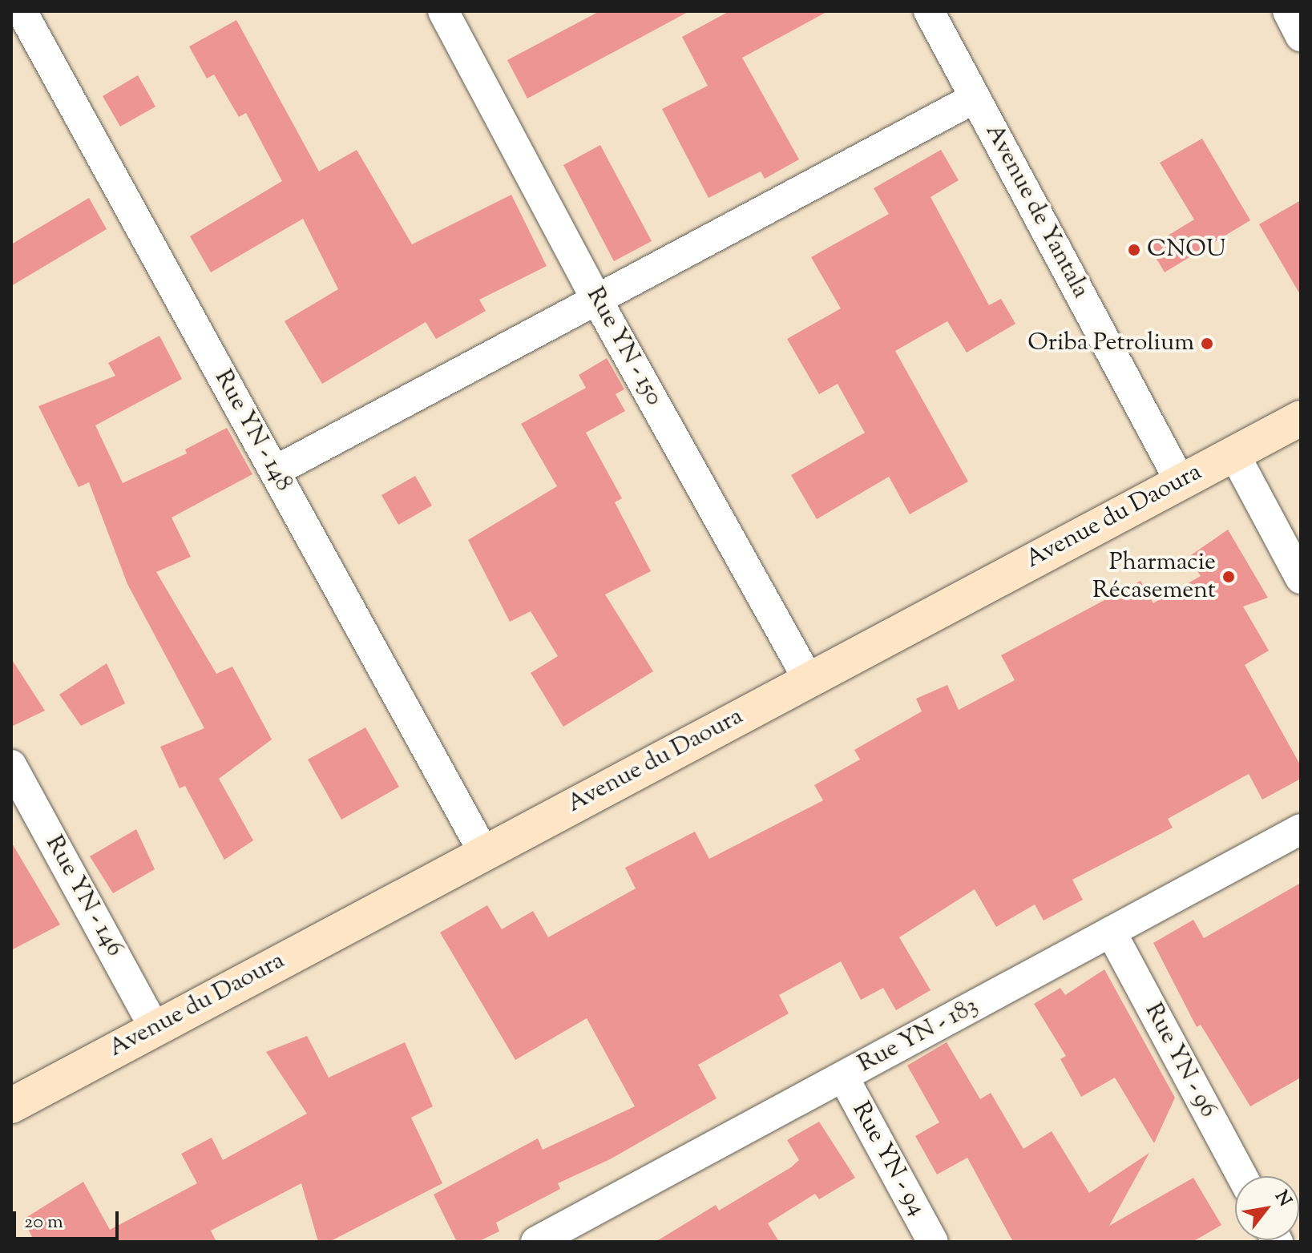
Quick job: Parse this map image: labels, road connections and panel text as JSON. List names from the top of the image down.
{
  "streets": {
    "street": [
      "Avenue de Yantala",
      "Rue YN - 150",
      "Rue YN - 148",
      "Avenue du Daoura",
      "Rue YN - 146",
      "Rue YN - 183",
      "Rue YN - 96",
      "Rue YN - 94"
    ]
  },
  "crossings": [
    ["Avenue de Yantala", "Avenue du Daoura"],
    ["Rue YN - 150", "Avenue du Daoura"],
    ["Rue YN - 148", "Avenue du Daoura"],
    ["Avenue du Daoura", "Rue YN - 146"],
    ["Rue YN - 183", "Rue YN - 96"],
    ["Rue YN - 183", "Rue YN - 94"]
  ],
  "places": ["CNOU", "Oriba Petrolium", "Pharmacie Récasement"],
  "scale_bar": "20 m",
  "north": "top right"
}
